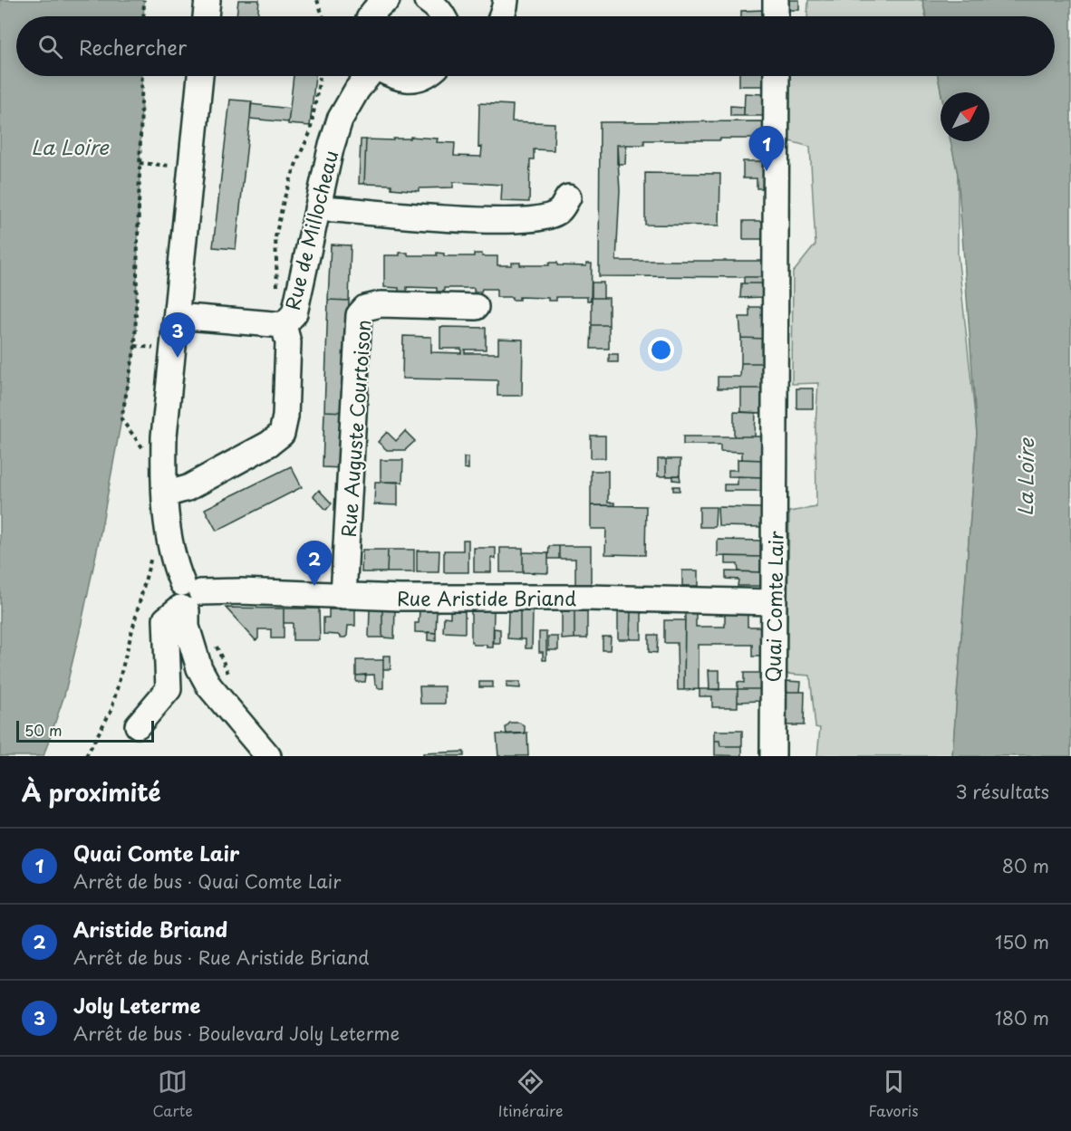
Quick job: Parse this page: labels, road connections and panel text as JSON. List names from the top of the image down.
{
  "streets": {
    "street": [
      "Rue de Millocheau",
      "Rue Auguste Courtoison",
      "Rue Aristide Briand",
      "Quai Comte Lair"
    ]
  },
  "crossings": [
    ["Rue Auguste Courtoison", "Rue Aristide Briand"],
    ["Rue Aristide Briand", "Quai Comte Lair"]
  ],
  "water": ["La Loire"],
  "scale_bar": "50 m",
  "north": "top right",
  "page": {
    "search": "Rechercher",
    "pins": ["1", "3", "2"],
    "scale": "50 m",
    "heading": ["À proximité", "3 résultats"],
    "list": [
      {
        "mark": "1",
        "name": "Quai Comte Lair",
        "note": "Arrêt de bus · Quai Comte Lair",
        "value": "80 m"
      },
      {
        "mark": "2",
        "name": "Aristide Briand",
        "note": "Arrêt de bus · Rue Aristide Briand",
        "value": "150 m"
      },
      {
        "mark": "3",
        "name": "Joly Leterme",
        "note": "Arrêt de bus · Boulevard Joly Leterme",
        "value": "180 m"
      }
    ],
    "nav": ["Carte", "Itinéraire", "Favoris"]
  }
}
